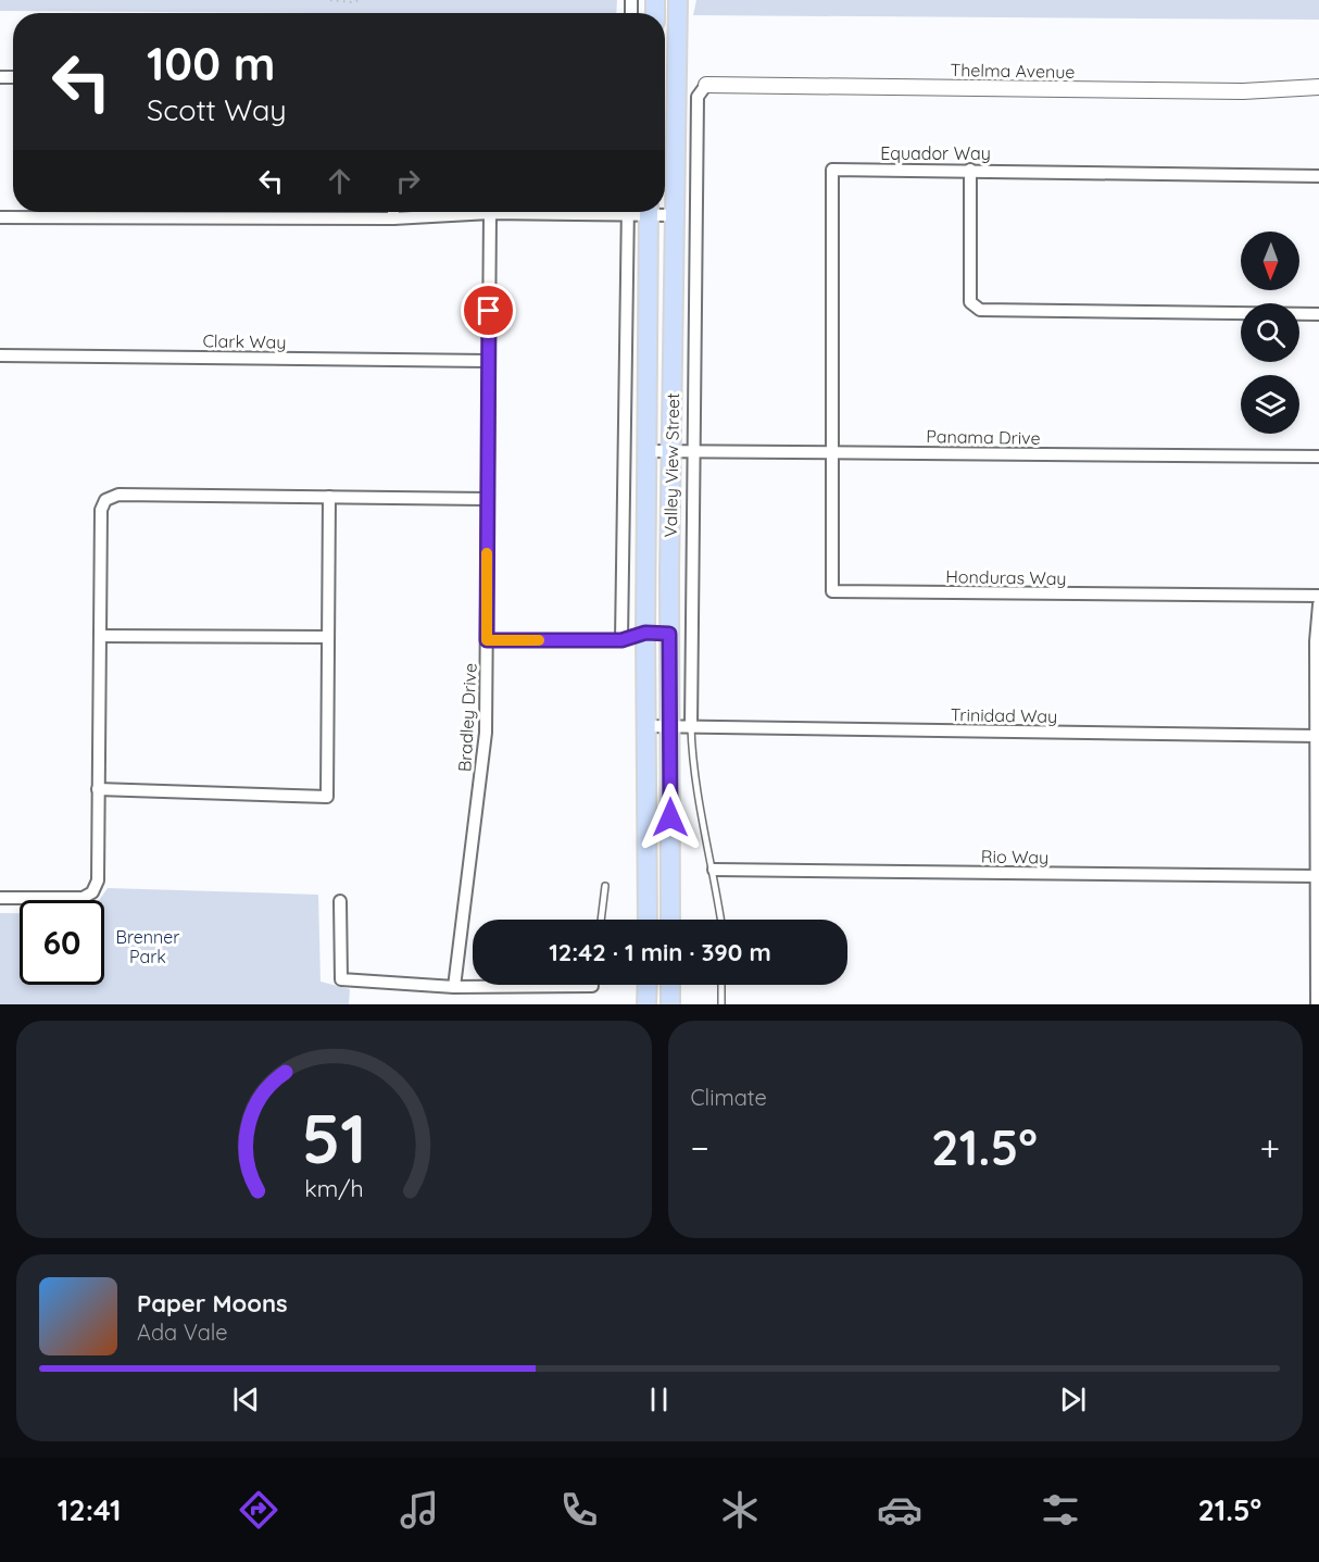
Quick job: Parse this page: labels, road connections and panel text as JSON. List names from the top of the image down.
{
  "streets": {
    "main road": ["Valley View Street"],
    "street": [
      "Thelma Avenue",
      "Equador Way",
      "Clark Way",
      "Panama Drive",
      "Honduras Way",
      "Trinidad Way",
      "Bradley Drive",
      "Rio Way"
    ]
  },
  "crossings": [
    ["Equador Way", "Panama Drive"],
    ["Equador Way", "Honduras Way"],
    ["Clark Way", "Bradley Drive"],
    ["Panama Drive", "Valley View Street"],
    ["Panama Drive", "Honduras Way"],
    ["Valley View Street", "Trinidad Way"]
  ],
  "parks": ["Brenner Park"],
  "north": "bottom",
  "page": {
    "turn": ["100 m", "Scott Way"],
    "limit": "60",
    "trip": "12:42 · 1 min · 390 m",
    "tile": "Climate",
    "heat": ["−", "21.5°", "+"],
    "song": ["Paper Moons", "Ada Vale"],
    "tabs": ["12:41", "21.5°"],
    "gauge": ["51", "km/h"]
  }
}
